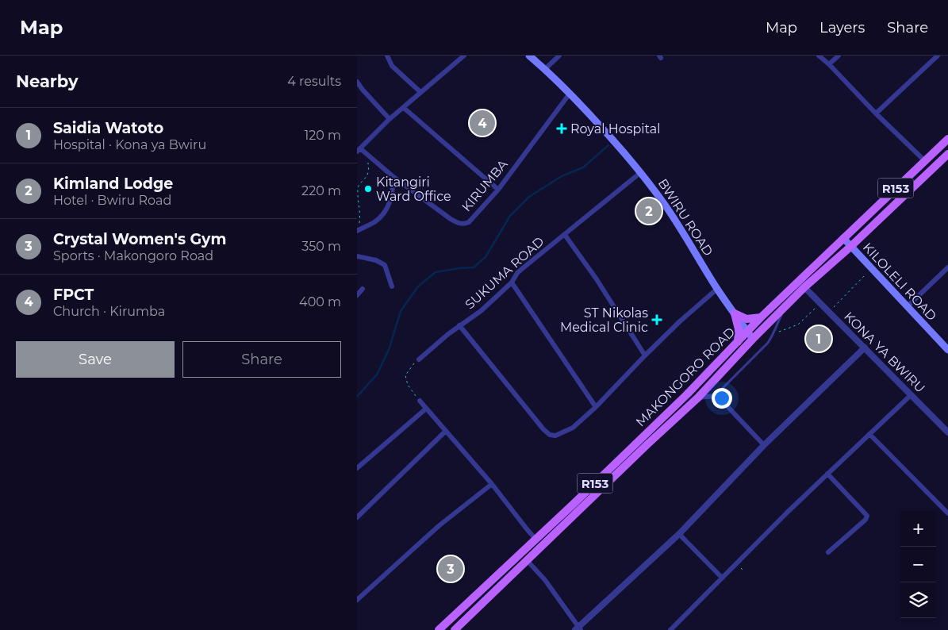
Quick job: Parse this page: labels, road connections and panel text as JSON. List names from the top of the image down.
{
  "streets": {
    "main road": [
      "R153",
      "BWIRU ROAD",
      "KILOLELI ROAD",
      "MAKONGORO ROAD"
    ],
    "street": ["KIRUMBA", "SUKUMA ROAD", "KONA YA BWIRU"]
  },
  "crossings": [
    ["KIRUMBA", "BWIRU ROAD"],
    ["BWIRU ROAD", "SUKUMA ROAD"],
    ["BWIRU ROAD", "MAKONGORO ROAD"],
    ["KILOLELI ROAD", "MAKONGORO ROAD"],
    ["KONA YA BWIRU", "MAKONGORO ROAD"]
  ],
  "places": {
    "health": ["Royal Hospital", "ST Nikolas Medical Clinic"],
    "other": ["Kitangiri Ward Office"]
  },
  "page": {
    "header": "Map",
    "nav": ["Map", "Layers", "Share"],
    "heading": ["Nearby", "4 results"],
    "list": [
      {
        "mark": "1",
        "name": "Saidia Watoto",
        "note": "Hospital · Kona ya Bwiru",
        "value": "120 m"
      },
      {
        "mark": "2",
        "name": "Kimland Lodge",
        "note": "Hotel · Bwiru Road",
        "value": "220 m"
      },
      {
        "mark": "3",
        "name": "Crystal Women's Gym",
        "note": "Sports · Makongoro Road",
        "value": "350 m"
      },
      {
        "mark": "4",
        "name": "FPCT",
        "note": "Church · Kirumba",
        "value": "400 m"
      }
    ],
    "pins": [
      "4",
      "2",
      "1",
      "3"
    ],
    "buttons": ["Save", "Share"],
    "map_buttons": ["+", "−"]
  }
}
